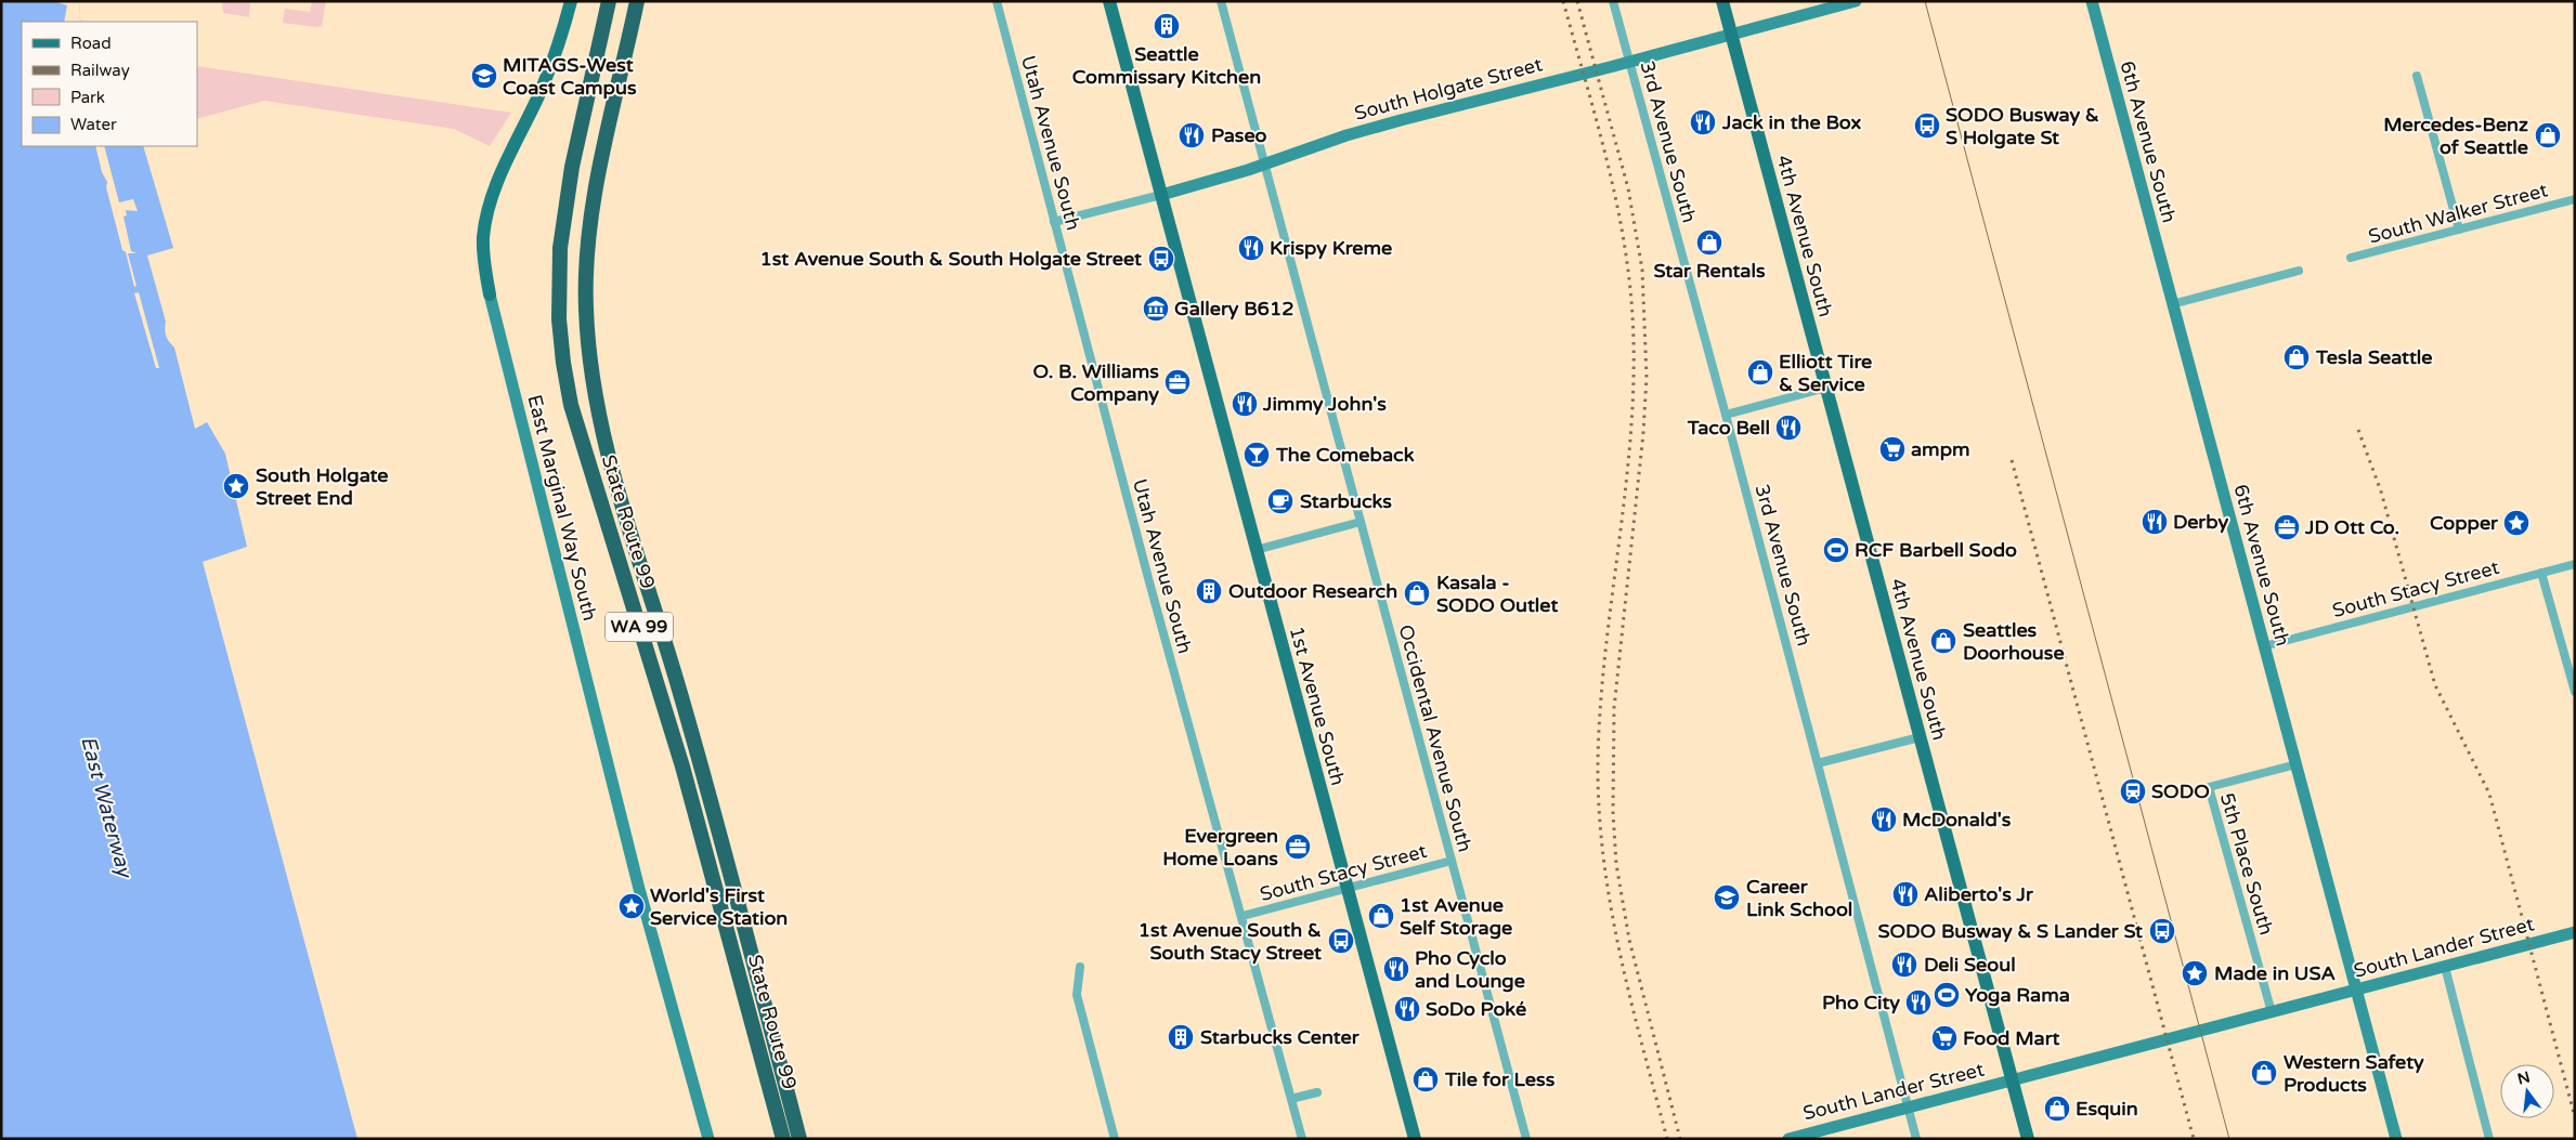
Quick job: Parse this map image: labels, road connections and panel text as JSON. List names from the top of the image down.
{
  "streets": {
    "highway": ["State Route 99", "WA 99"],
    "main road": [
      "South Holgate Street",
      "6th Avenue South",
      "4th Avenue South",
      "East Marginal Way South",
      "1st Avenue South",
      "South Lander Street"
    ],
    "street": [
      "3rd Avenue South",
      "Utah Avenue South",
      "South Walker Street",
      "South Stacy Street",
      "Occidental Avenue South",
      "5th Place South"
    ]
  },
  "crossings": [
    ["South Holgate Street", "3rd Avenue South"],
    ["South Holgate Street", "Utah Avenue South"],
    ["South Holgate Street", "4th Avenue South"],
    ["South Holgate Street", "1st Avenue South"],
    ["South Holgate Street", "Occidental Avenue South"],
    ["3rd Avenue South", "South Lander Street"],
    ["6th Avenue South", "South Stacy Street"],
    ["6th Avenue South", "5th Place South"],
    ["6th Avenue South", "South Lander Street"],
    ["Utah Avenue South", "South Stacy Street"],
    ["4th Avenue South", "South Lander Street"],
    ["South Stacy Street", "1st Avenue South"],
    ["South Stacy Street", "Occidental Avenue South"],
    ["5th Place South", "South Lander Street"]
  ],
  "water": ["East Waterway"],
  "places": {
    "building": ["Seattle Commissary Kitchen", "Outdoor Research", "Starbucks Center"],
    "school or university": ["MITAGS-West Coast Campus", "Career Link School"],
    "restaurant": [
      "Jack in the Box",
      "Paseo",
      "Krispy Kreme",
      "Jimmy John's",
      "Taco Bell",
      "Derby",
      "McDonald's",
      "Aliberto's Jr",
      "Deli Seoul",
      "Pho Cyclo and Lounge",
      "Pho City",
      "SoDo Poké"
    ],
    "bus stop": [
      "SODO Busway & S Holgate St",
      "1st Avenue South & South Holgate Street",
      "SODO Busway & S Lander St",
      "1st Avenue South & South Stacy Street"
    ],
    "shop": [
      "Mercedes-Benz of Seattle",
      "Star Rentals",
      "Tesla Seattle",
      "Elliott Tire & Service",
      "Kasala - SODO Outlet",
      "Seattles Doorhouse",
      "1st Avenue Self Storage",
      "Western Safety Products",
      "Tile for Less",
      "Esquin"
    ],
    "museum": ["Gallery B612"],
    "office": ["O. B. Williams Company", "JD Ott Co.", "Evergreen Home Loans"],
    "supermarket": ["ampm", "Food Mart"],
    "bar": ["The Comeback"],
    "place": [
      "South Holgate Street End",
      "Copper",
      "World's First Service Station",
      "Made in USA"
    ],
    "cafe": ["Starbucks"],
    "sports": ["RCF Barbell Sodo", "Yoga Rama"],
    "station": ["SODO"]
  },
  "legend": [
    "Road",
    "Railway",
    "Park",
    "Water"
  ],
  "north": "top"
}
